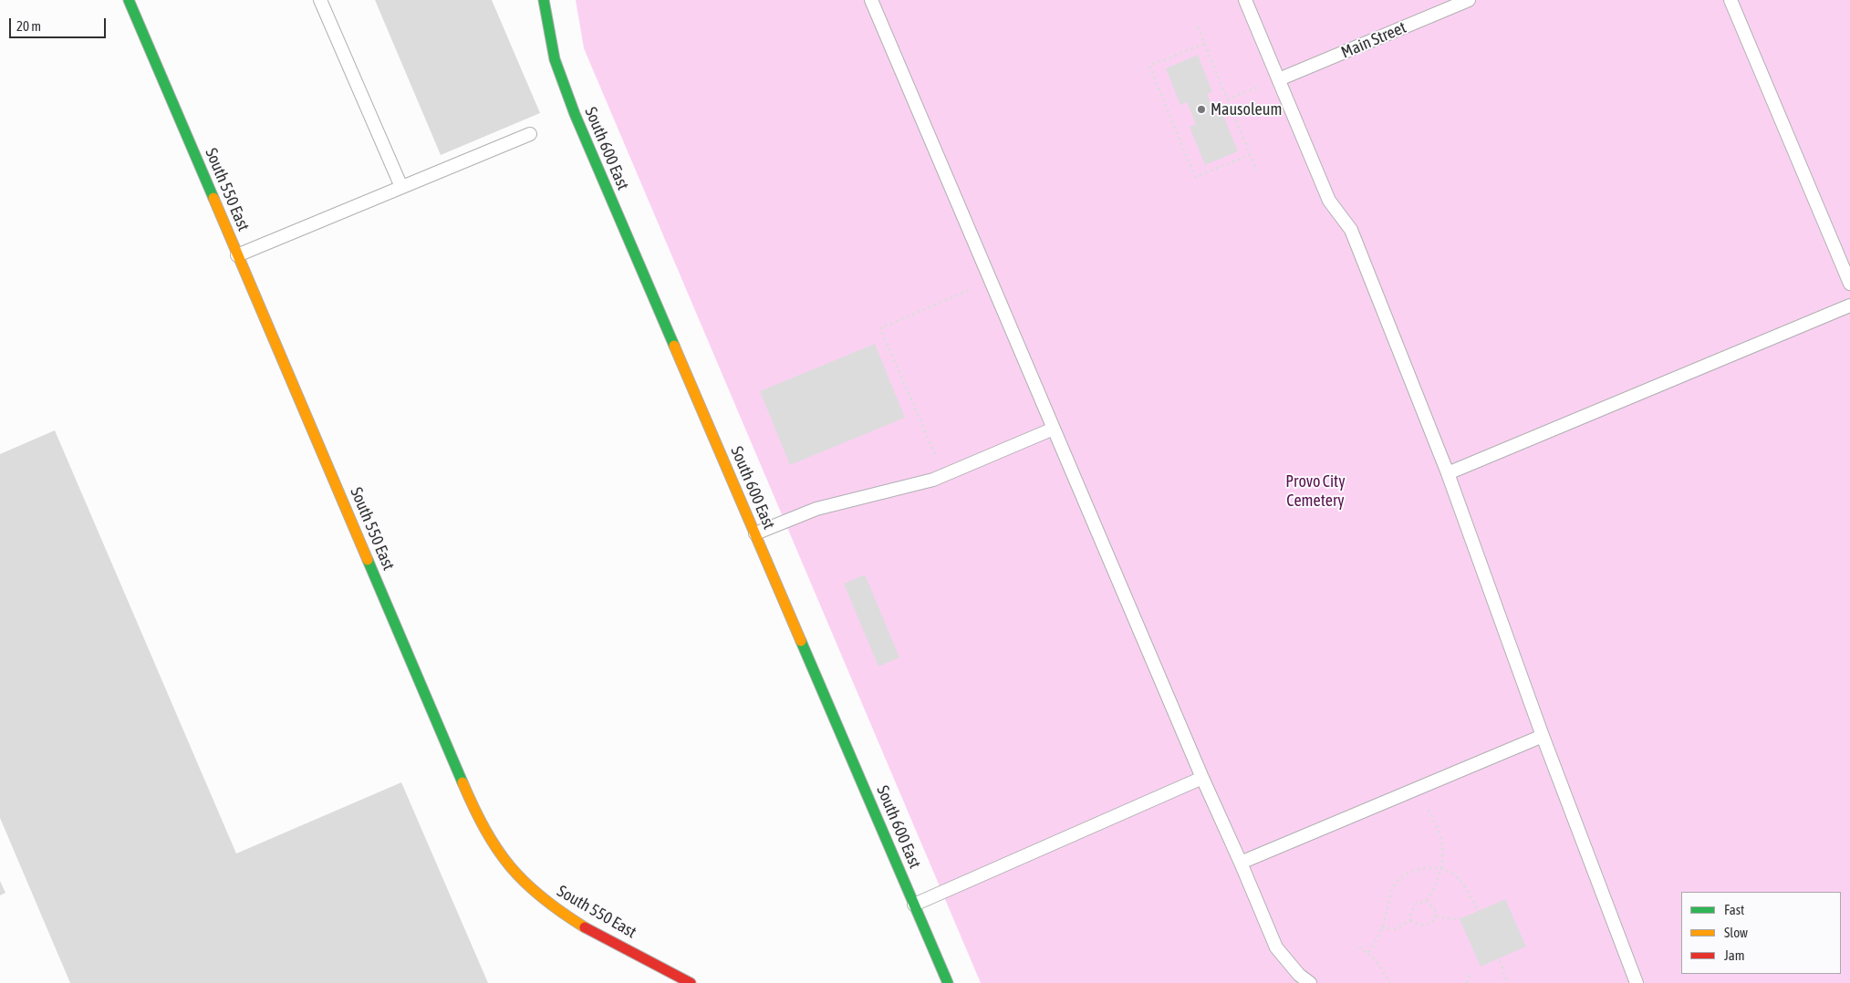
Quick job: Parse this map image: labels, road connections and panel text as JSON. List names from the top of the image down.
{
  "streets": {
    "street": ["South 600 East", "South 550 East"],
    "lane": ["Main Street"]
  },
  "parks": ["Provo City Cemetery"],
  "places": ["Mausoleum"],
  "legend": ["Fast", "Slow", "Jam"],
  "scale_bar": "20 m"
}
